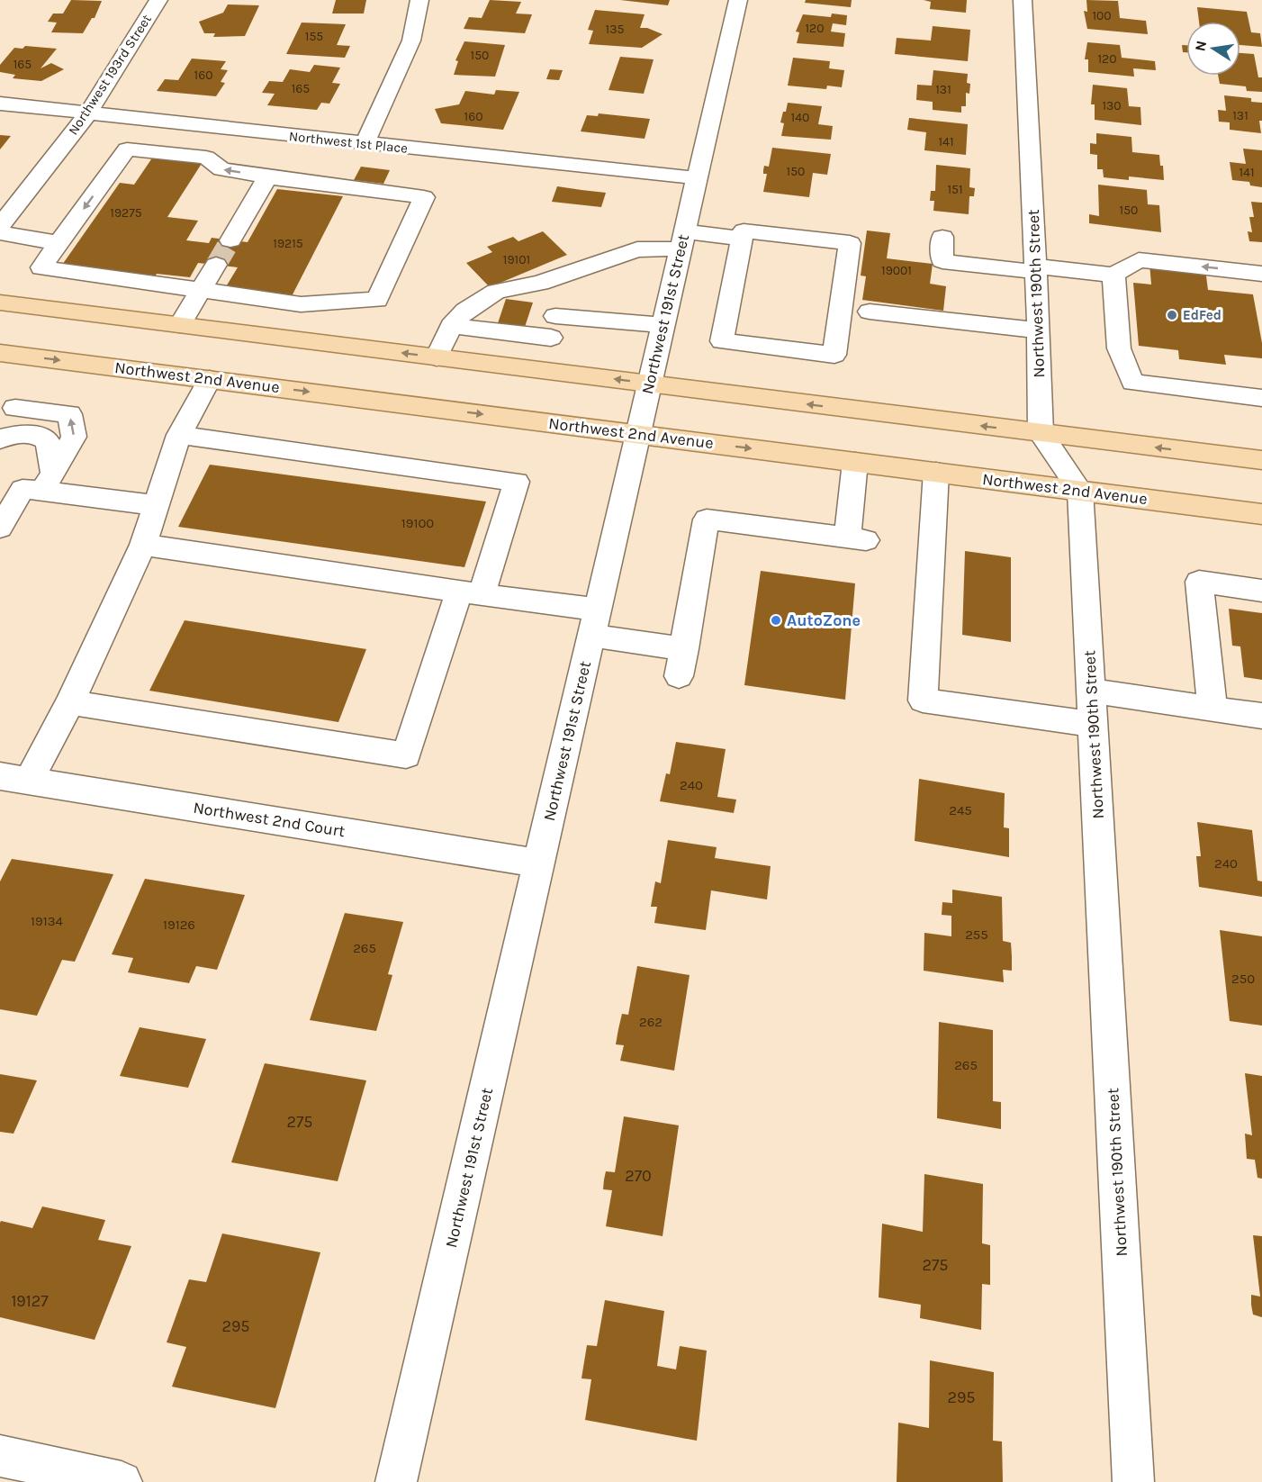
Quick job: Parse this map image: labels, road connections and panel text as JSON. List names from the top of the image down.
{
  "streets": {
    "main road": ["Northwest 2nd Avenue"],
    "street": [
      "Northwest 193rd Street",
      "Northwest 1st Place",
      "Northwest 190th Street",
      "Northwest 191st Street",
      "Northwest 2nd Court"
    ]
  },
  "crossings": [
    ["Northwest 193rd Street", "Northwest 1st Place"],
    ["Northwest 1st Place", "Northwest 191st Street"],
    ["Northwest 190th Street", "Northwest 2nd Avenue"],
    ["Northwest 191st Street", "Northwest 2nd Avenue"],
    ["Northwest 191st Street", "Northwest 2nd Court"]
  ],
  "places": ["EdFed", "AutoZone"],
  "house_numbers": [
    "100",
    "120",
    "135",
    "155",
    "150",
    "120",
    "165",
    "160",
    "165",
    "131",
    "130",
    "131",
    "160",
    "140",
    "141",
    "150",
    "141",
    "151",
    "150",
    "19275",
    "19215",
    "19101",
    "19001",
    "19100",
    "240",
    "245",
    "240",
    "19134",
    "19126",
    "255",
    "265",
    "250",
    "262",
    "265",
    "275",
    "270",
    "275",
    "19127",
    "295",
    "295"
  ],
  "north": "left"
}
